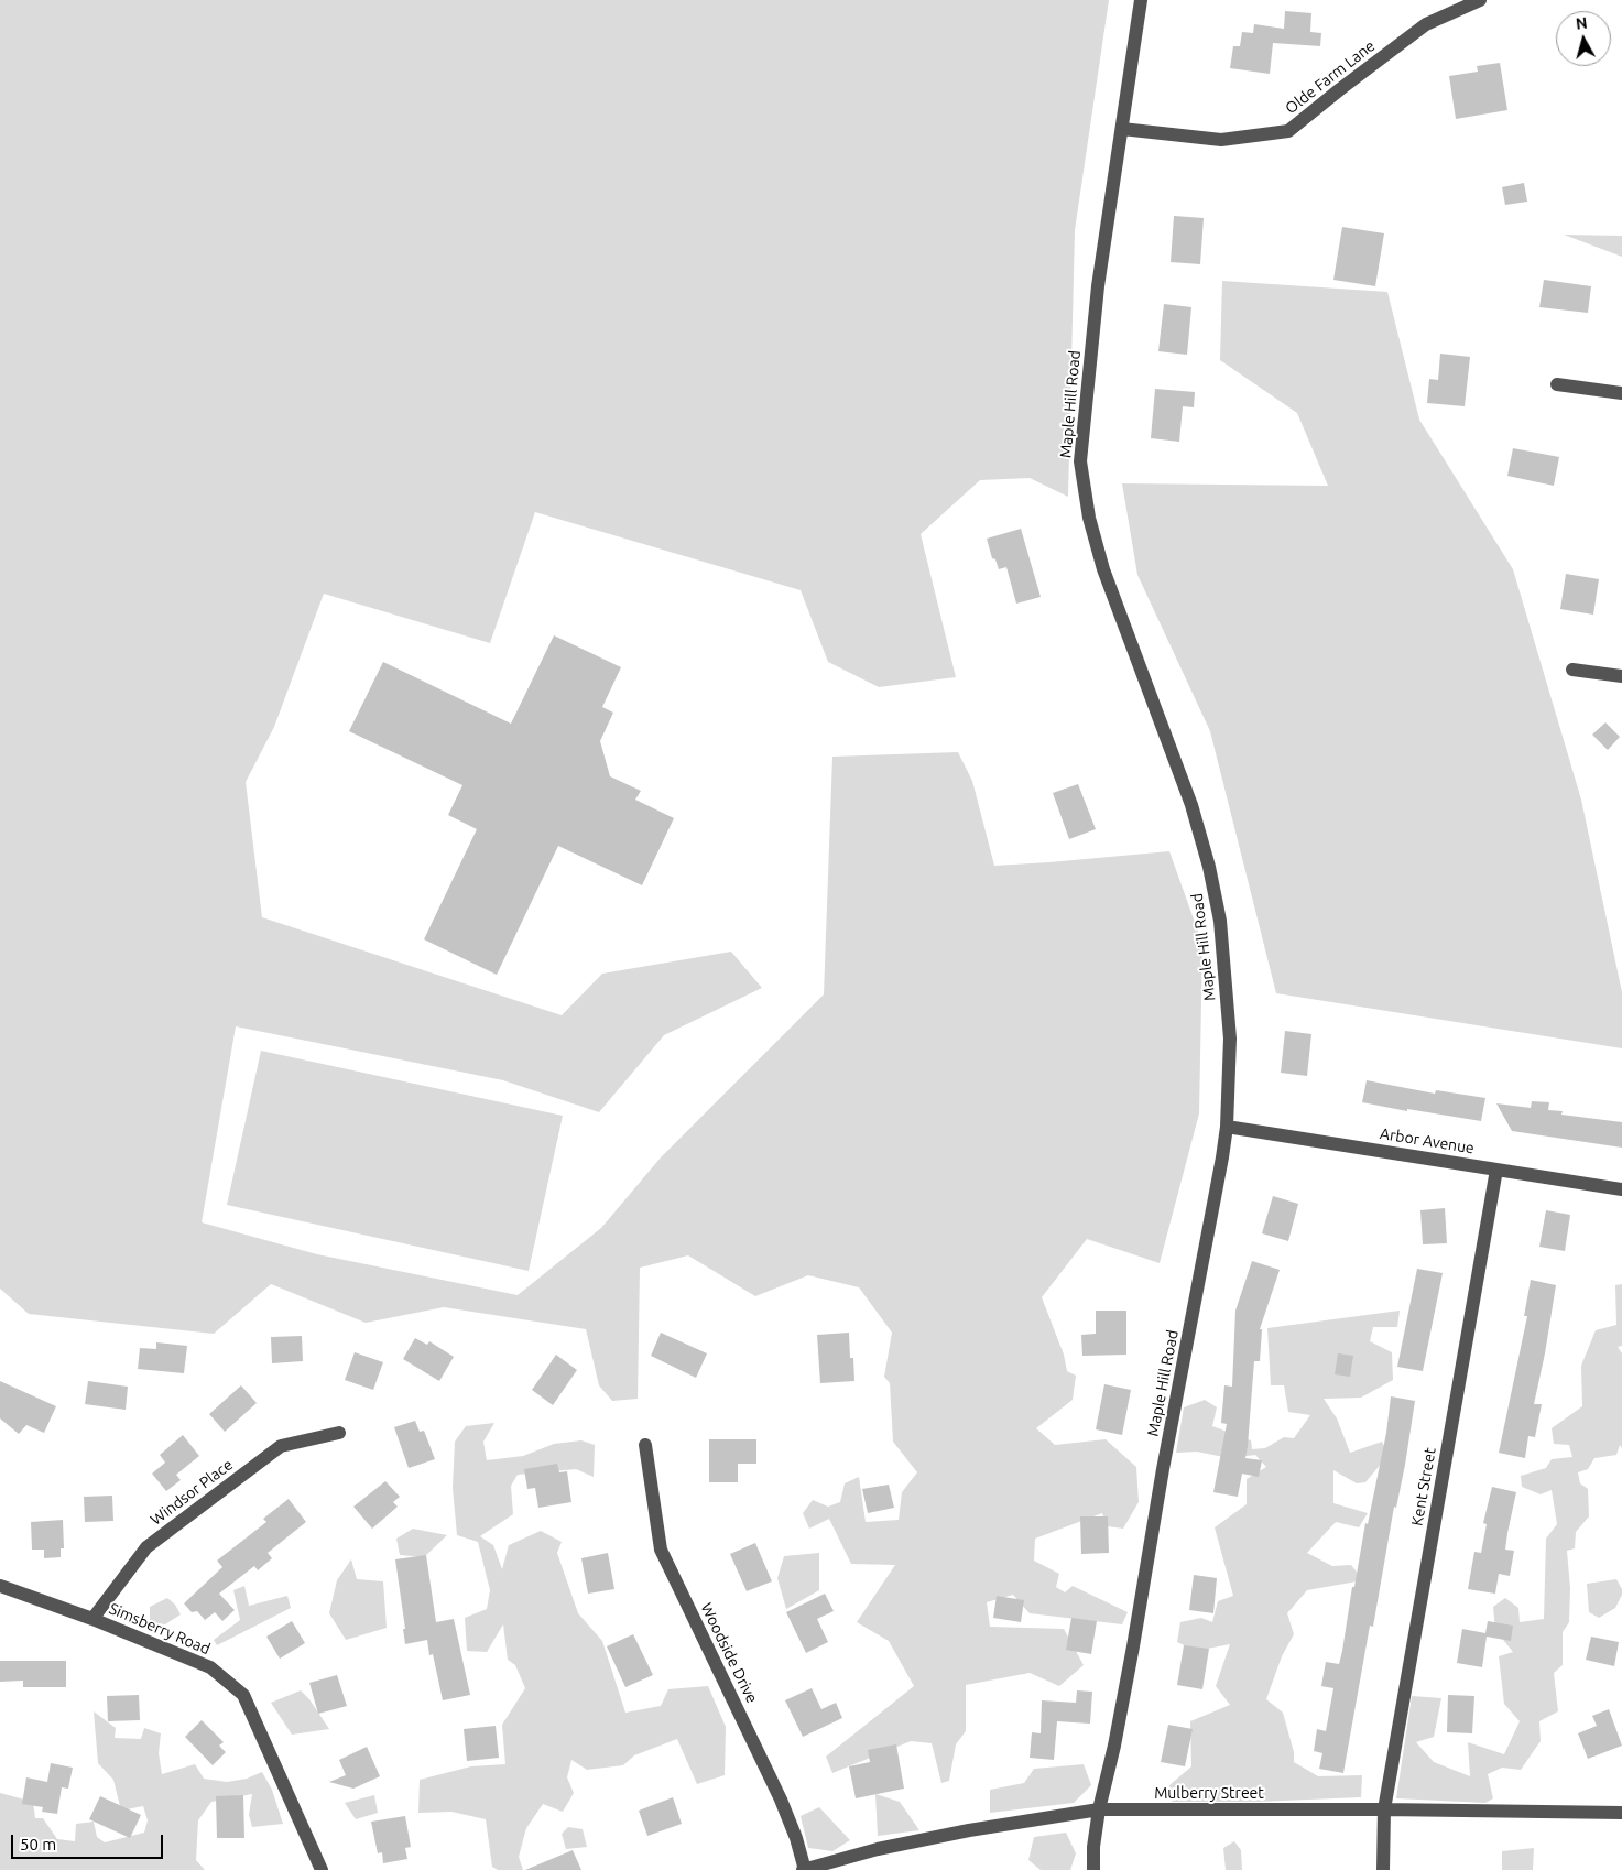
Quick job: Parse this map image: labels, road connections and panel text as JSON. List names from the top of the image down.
{
  "streets": {
    "street": [
      "Olde Farm Lane",
      "Maple Hill Road",
      "Arbor Avenue",
      "Kent Street",
      "Windsor Place",
      "Simsberry Road",
      "Woodside Drive",
      "Mulberry Street"
    ]
  },
  "crossings": [
    ["Olde Farm Lane", "Maple Hill Road"],
    ["Maple Hill Road", "Arbor Avenue"],
    ["Maple Hill Road", "Mulberry Street"],
    ["Arbor Avenue", "Kent Street"],
    ["Kent Street", "Mulberry Street"],
    ["Windsor Place", "Simsberry Road"],
    ["Woodside Drive", "Mulberry Street"]
  ],
  "scale_bar": "50 m",
  "north": "top"
}
